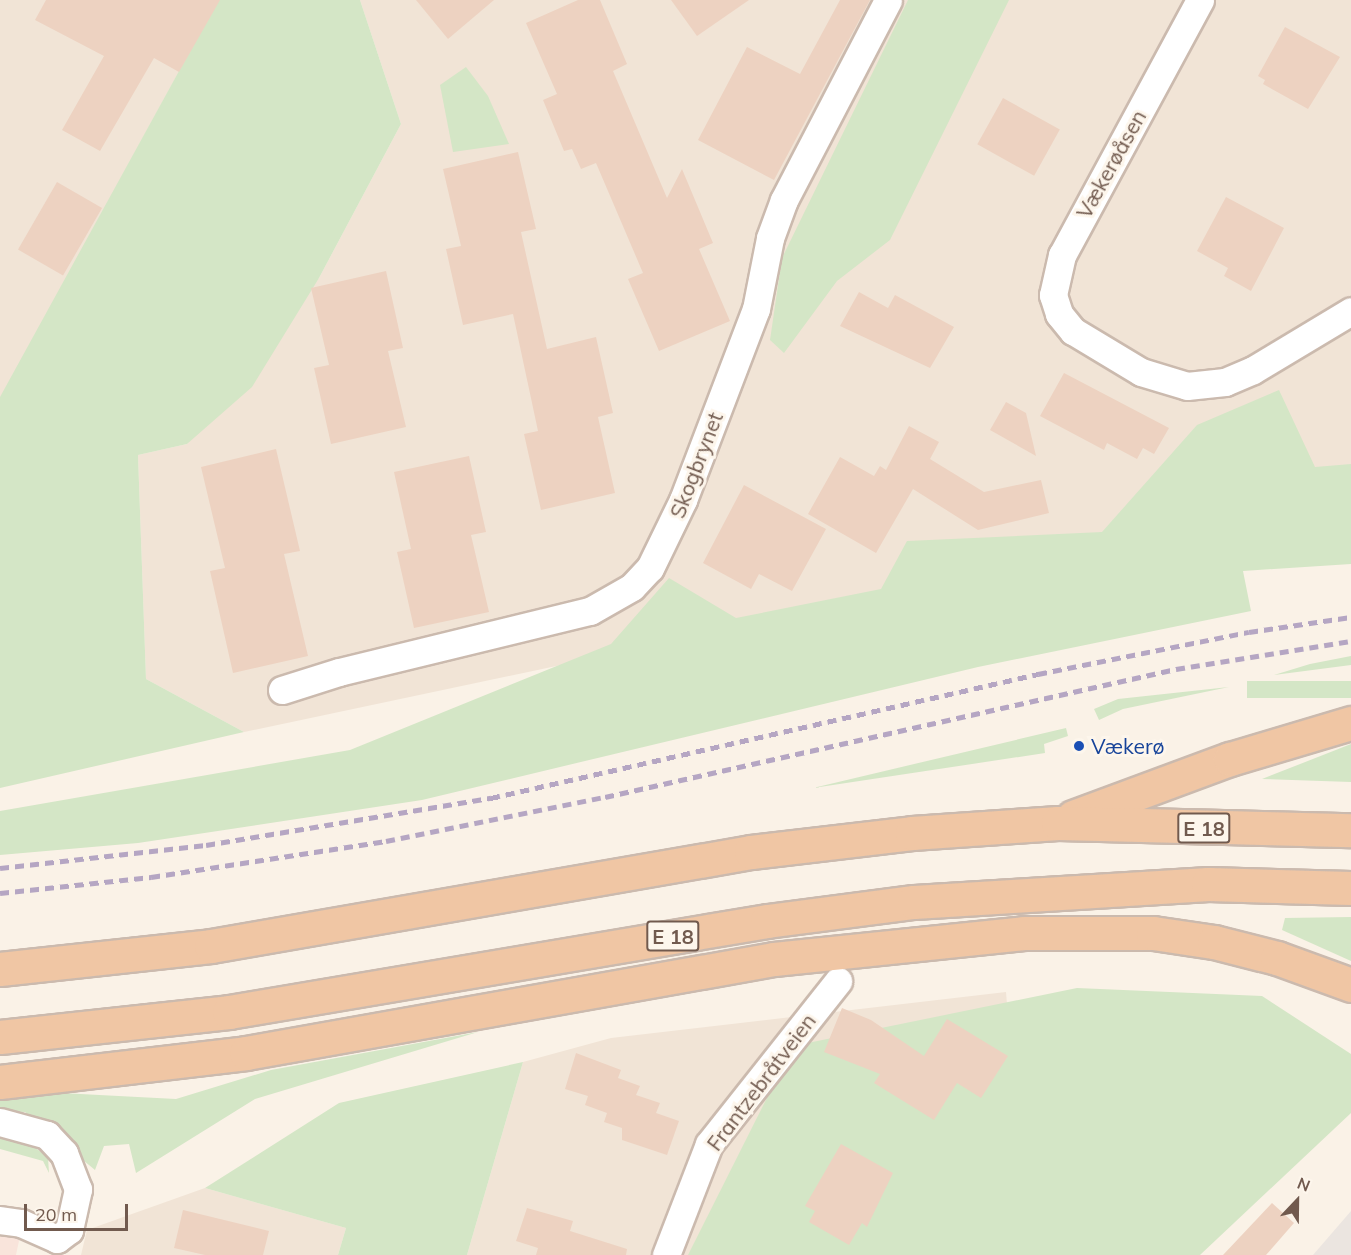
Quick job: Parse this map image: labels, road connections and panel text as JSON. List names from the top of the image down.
{
  "streets": {
    "highway": ["E 18"],
    "street": ["Vækerøåsen", "Skogbrynet", "Frantzebråtveien"]
  },
  "places": ["Vækerø"],
  "scale_bar": "20 m",
  "north": "top"
}
